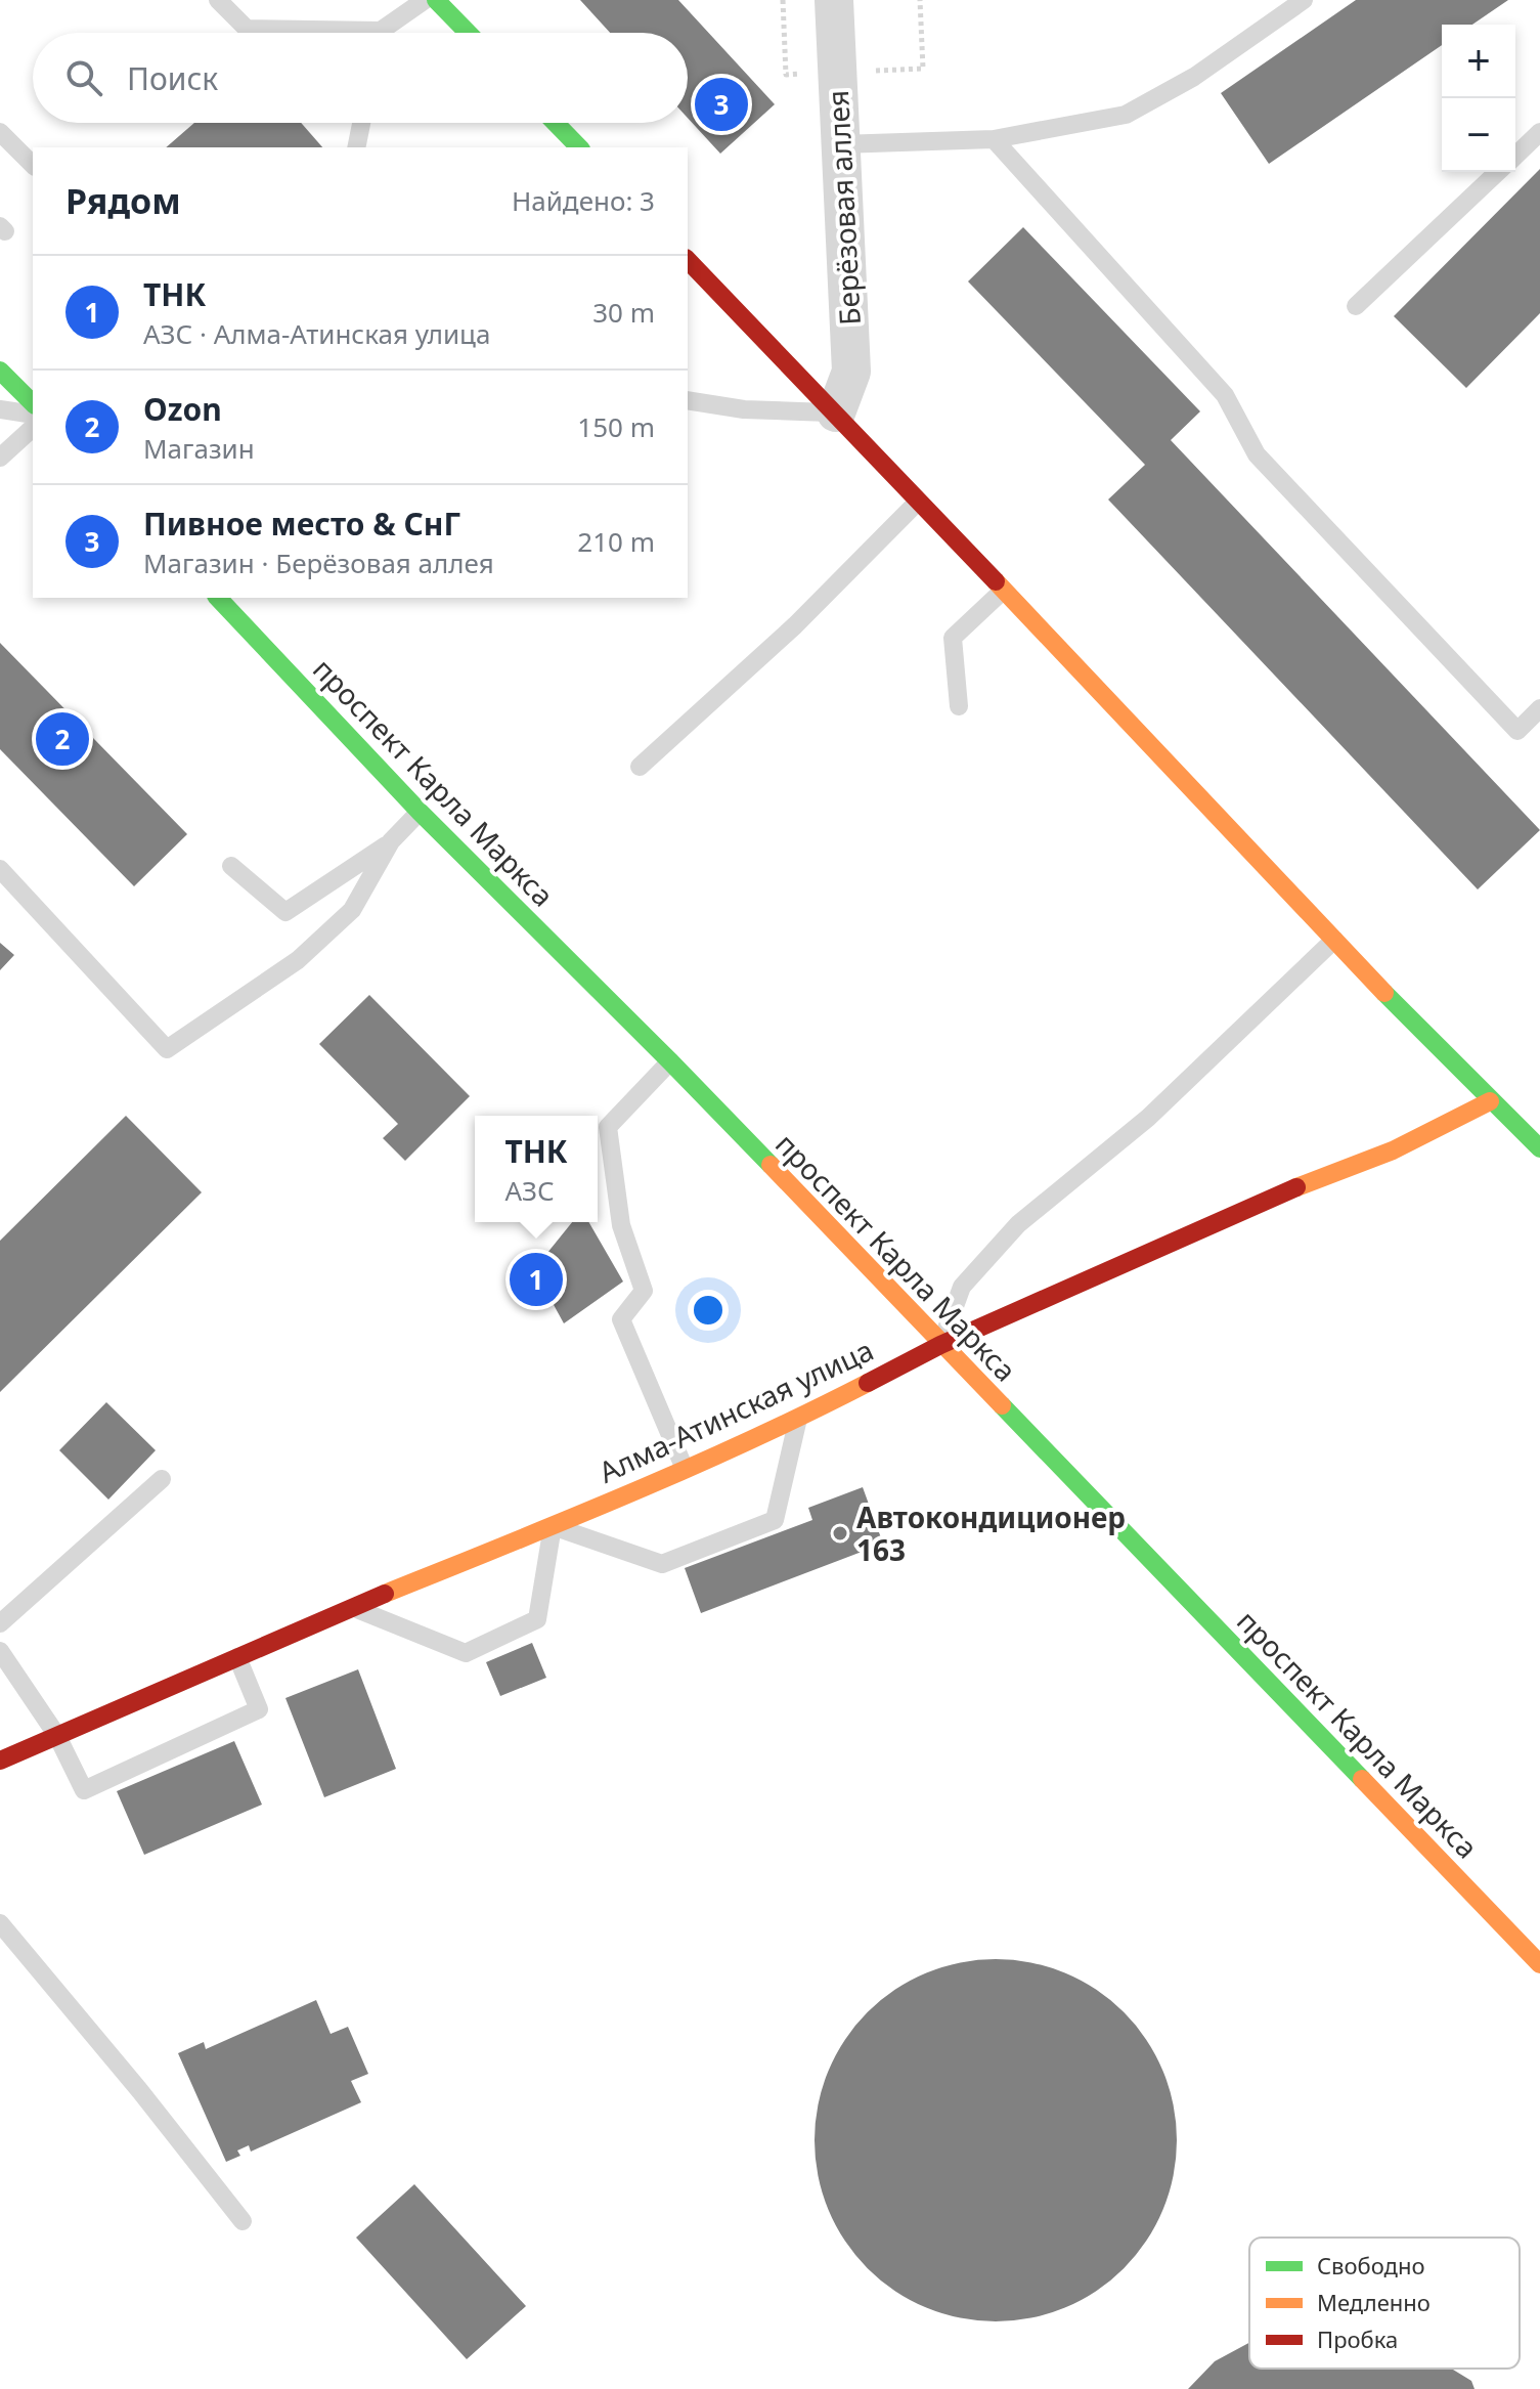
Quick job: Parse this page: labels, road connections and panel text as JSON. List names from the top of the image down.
{
  "streets": {
    "main road": ["проспект Карла Маркса", "Алма-Атинская улица"],
    "street": ["Берёзовая аллея"]
  },
  "crossings": [
    ["проспект Карла Маркса", "Алма-Атинская улица"]
  ],
  "places": ["Автокондиционер 163"],
  "legend": ["Свободно", "Медленно", "Пробка"],
  "page": {
    "map_buttons": ["+", "−"],
    "search": "Поиск",
    "pins": ["3", "2", "1"],
    "heading": ["Рядом", "Найдено: 3"],
    "list": [
      {
        "mark": "1",
        "name": "ТНК",
        "note": "АЗС · Алма-Атинская улица",
        "value": "30 m"
      },
      {
        "mark": "2",
        "name": "Ozon",
        "note": "Магазин",
        "value": "150 m"
      },
      {
        "mark": "3",
        "name": "Пивное место & СнГ",
        "note": "Магазин · Берёзовая аллея",
        "value": "210 m"
      }
    ],
    "popup": ["ТНК", "АЗС"]
  }
}
